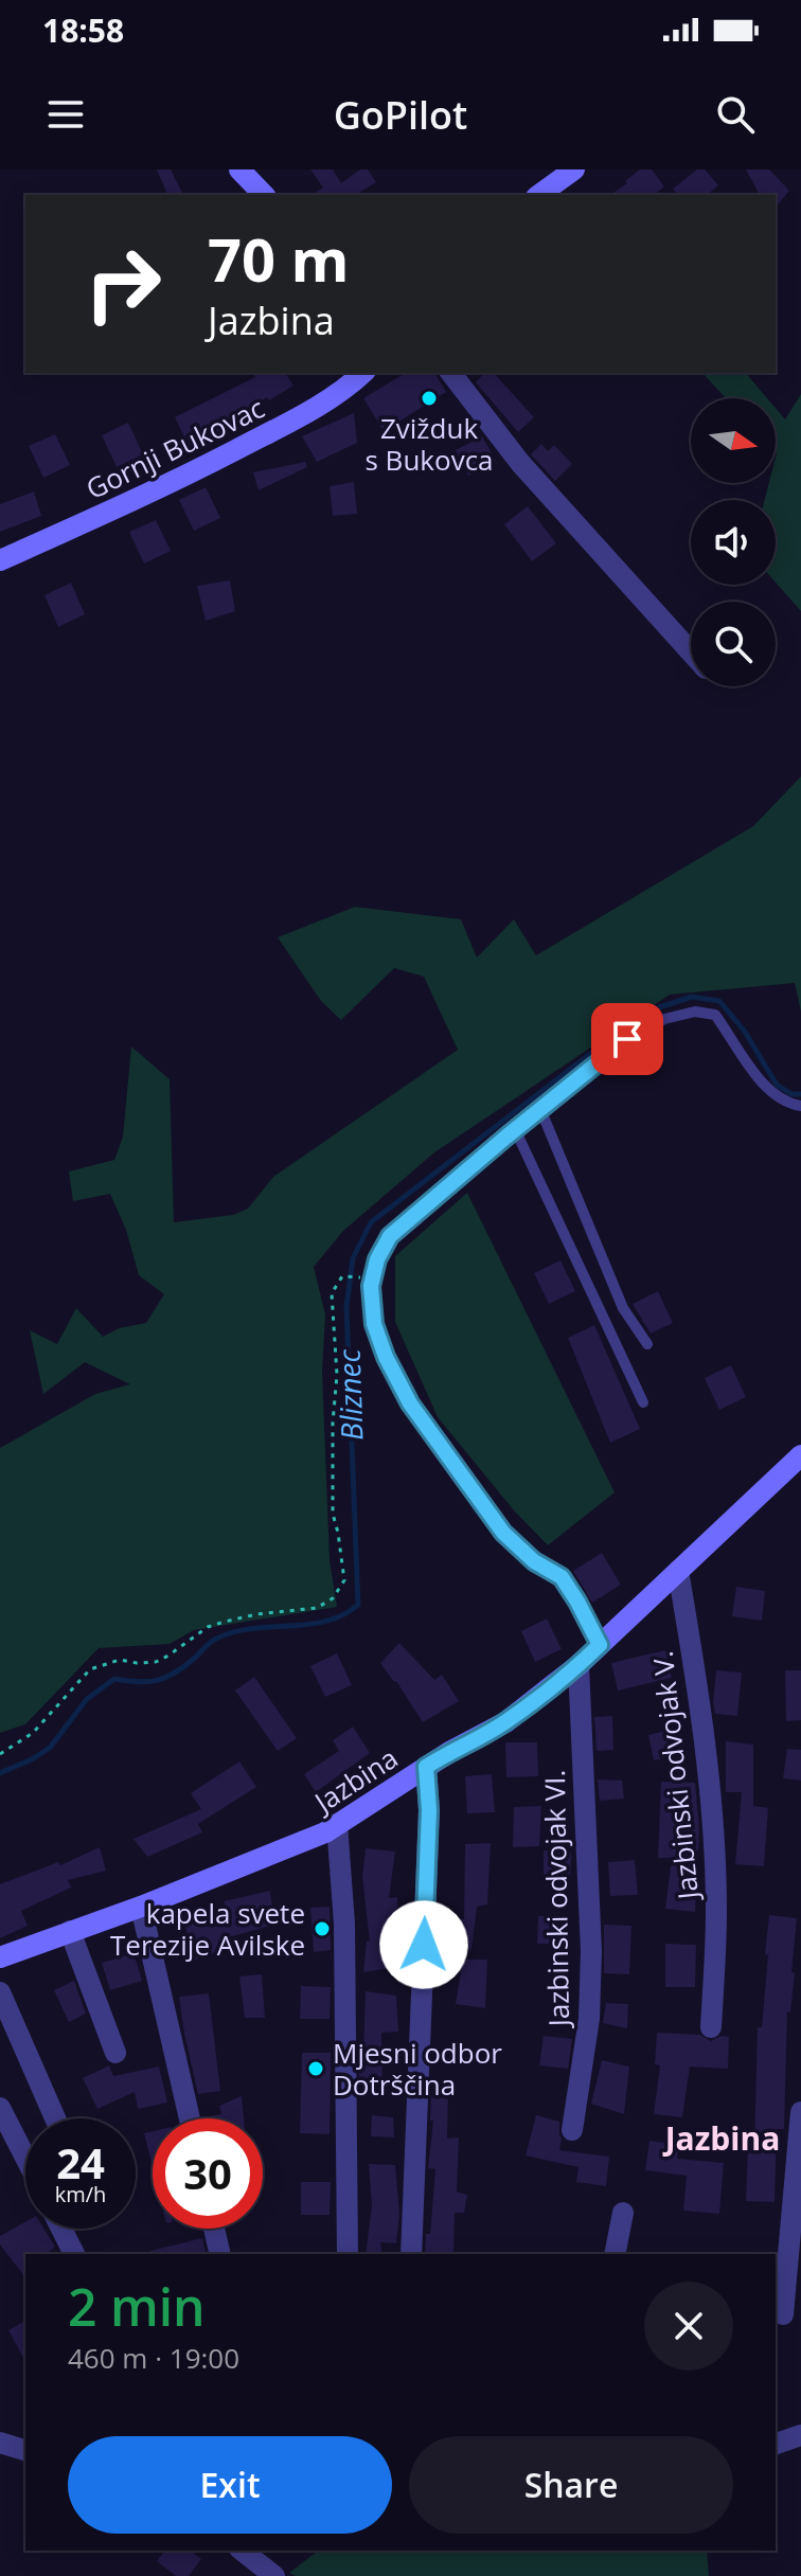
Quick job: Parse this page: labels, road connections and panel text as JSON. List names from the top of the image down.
{
  "streets": {
    "street": [
      "Gornji Bukovac",
      "Jazbinski odvojak V.",
      "Jazbina",
      "Jazbinski odvojak VI."
    ]
  },
  "crossings": [
    ["Jazbinski odvojak V.", "Jazbina"],
    ["Jazbina", "Jazbinski odvojak VI."]
  ],
  "districts": ["Jazbina"],
  "water": ["Bliznec"],
  "places": ["Zvižduk s Bukovca", "kapela svete Terezije Avilske", "Mjesni odbor Dotrščina"],
  "north": "right",
  "page": {
    "status": "18:58",
    "header": "GoPilot",
    "turn": ["70 m", "Jazbina"],
    "speed": "24 km/h",
    "limit": "30",
    "heading": ["2 min", "460 m · 19:00"],
    "buttons": ["Exit", "Share"]
  }
}
